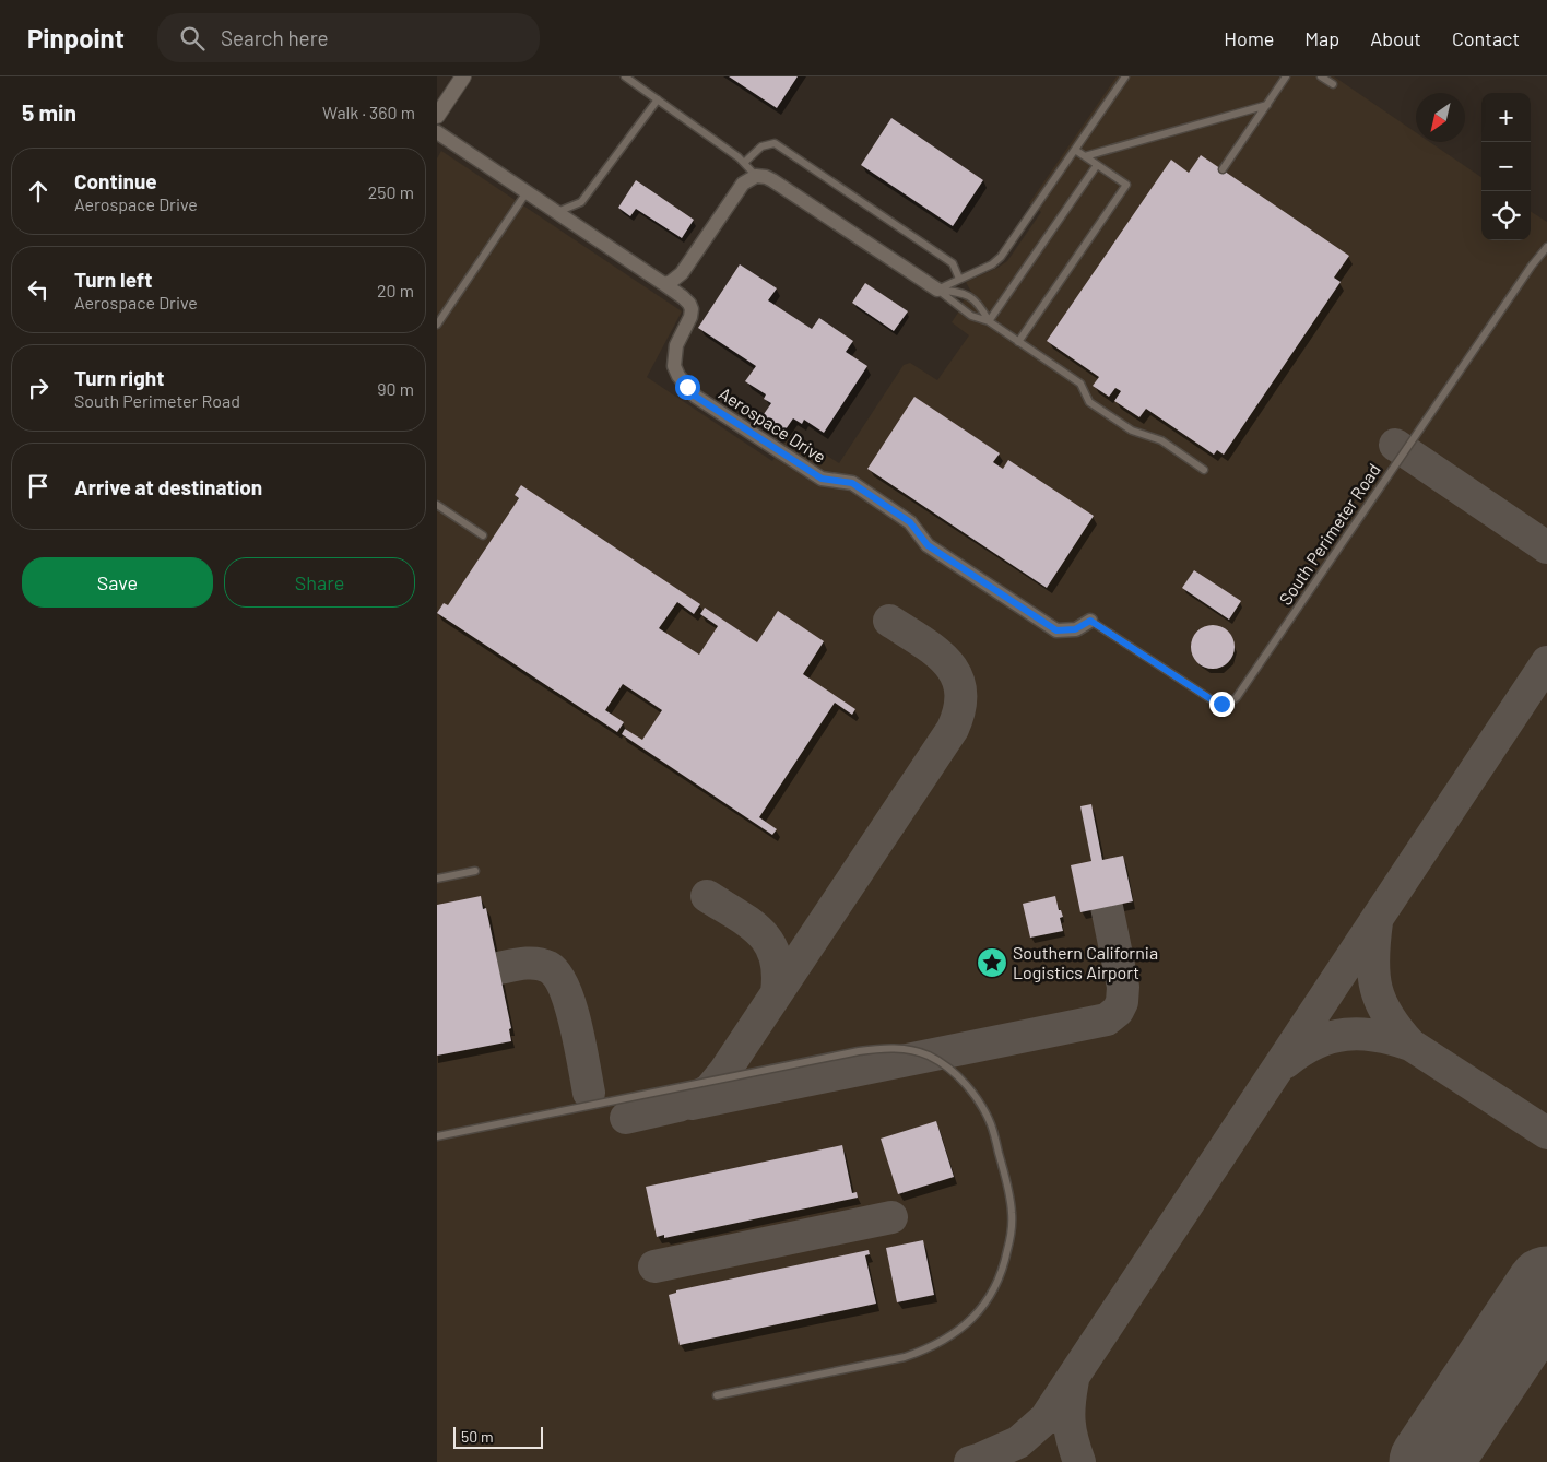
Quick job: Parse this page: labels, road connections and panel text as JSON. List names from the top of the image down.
{
  "streets": {
    "street": ["Aerospace Drive"],
    "lane": ["South Perimeter Road"]
  },
  "crossings": [
    ["Aerospace Drive", "South Perimeter Road"]
  ],
  "places": {
    "place": ["Southern California Logistics Airport"]
  },
  "scale_bar": "50 m",
  "north": "bottom left",
  "page": {
    "header": "Pinpoint",
    "search": "Search here",
    "nav": [
      "Home",
      "Map",
      "About",
      "Contact"
    ],
    "heading": ["5 min", "Walk · 360 m"],
    "map_buttons": ["+", "−"],
    "list": [
      ["Continue", "Aerospace Drive", "250 m"],
      ["Turn left", "Aerospace Drive", "20 m"],
      ["Turn right", "South Perimeter Road", "90 m"],
      "Arrive at destination"
    ],
    "buttons": ["Save", "Share"],
    "scale": "50 m"
  }
}
